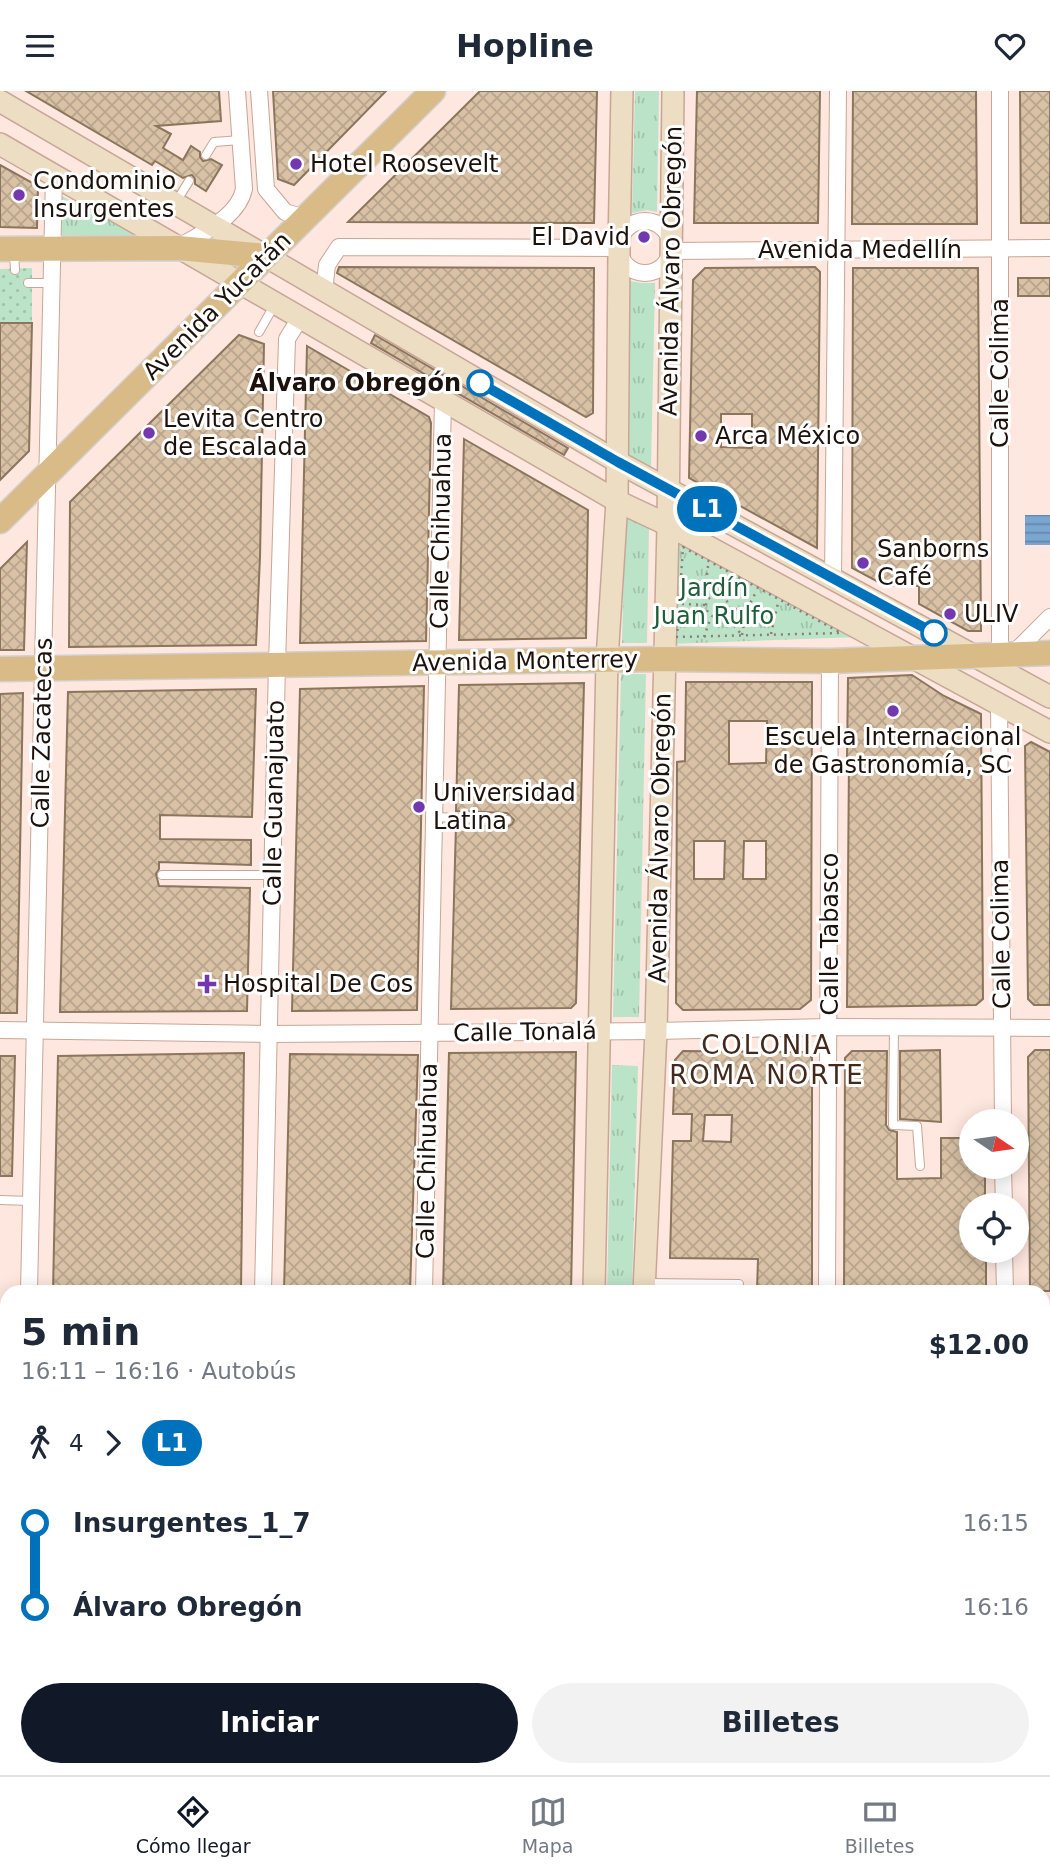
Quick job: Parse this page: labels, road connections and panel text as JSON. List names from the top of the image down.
{
  "streets": {
    "main road": ["Avenida Álvaro Obregón", "Avenida Yucatán", "Avenida Monterrey"],
    "street": [
      "Avenida Medellín",
      "Calle Colima",
      "Calle Chihuahua",
      "Calle Zacatecas",
      "Calle Guanajuato",
      "Calle Tabasco",
      "Calle Tonalá"
    ]
  },
  "crossings": [
    ["Avenida Medellín", "Avenida Álvaro Obregón"],
    ["Avenida Medellín", "Calle Colima"],
    ["Avenida Álvaro Obregón", "Avenida Monterrey"],
    ["Avenida Álvaro Obregón", "Calle Tonalá"],
    ["Avenida Yucatán", "Calle Zacatecas"],
    ["Calle Colima", "Avenida Monterrey"],
    ["Calle Colima", "Calle Tonalá"],
    ["Calle Chihuahua", "Avenida Monterrey"],
    ["Calle Chihuahua", "Calle Tonalá"],
    ["Avenida Monterrey", "Calle Zacatecas"],
    ["Avenida Monterrey", "Calle Guanajuato"],
    ["Avenida Monterrey", "Calle Tabasco"],
    ["Calle Zacatecas", "Calle Tonalá"],
    ["Calle Guanajuato", "Calle Tonalá"],
    ["Calle Tabasco", "Calle Tonalá"]
  ],
  "districts": ["COLONIA ROMA NORTE"],
  "parks": ["Jardín Juan Rulfo"],
  "places": {
    "other": [
      "Hotel Roosevelt",
      "Condominio Insurgentes",
      "El David",
      "Álvaro Obregón",
      "Levita Centro de Escalada",
      "Arca México",
      "Sanborns Café",
      "ULIV",
      "Escuela Internacional de Gastronomía, SC",
      "Universidad Latina"
    ],
    "health": ["Hospital De Cos"]
  },
  "lines": ["bus line L1"],
  "north": "right",
  "page": {
    "header": "Hopline",
    "on_map": "L1",
    "heading": ["5 min", "16:11 – 16:16 · Autobús", "$12.00"],
    "legs": ["4", "L1"],
    "list": [
      {
        "name": "Insurgentes_1_7",
        "value": "16:15"
      },
      {
        "name": "Álvaro Obregón",
        "value": "16:16"
      }
    ],
    "buttons": ["Iniciar", "Billetes"],
    "tabs": ["Cómo llegar", "Mapa", "Billetes"]
  }
}
